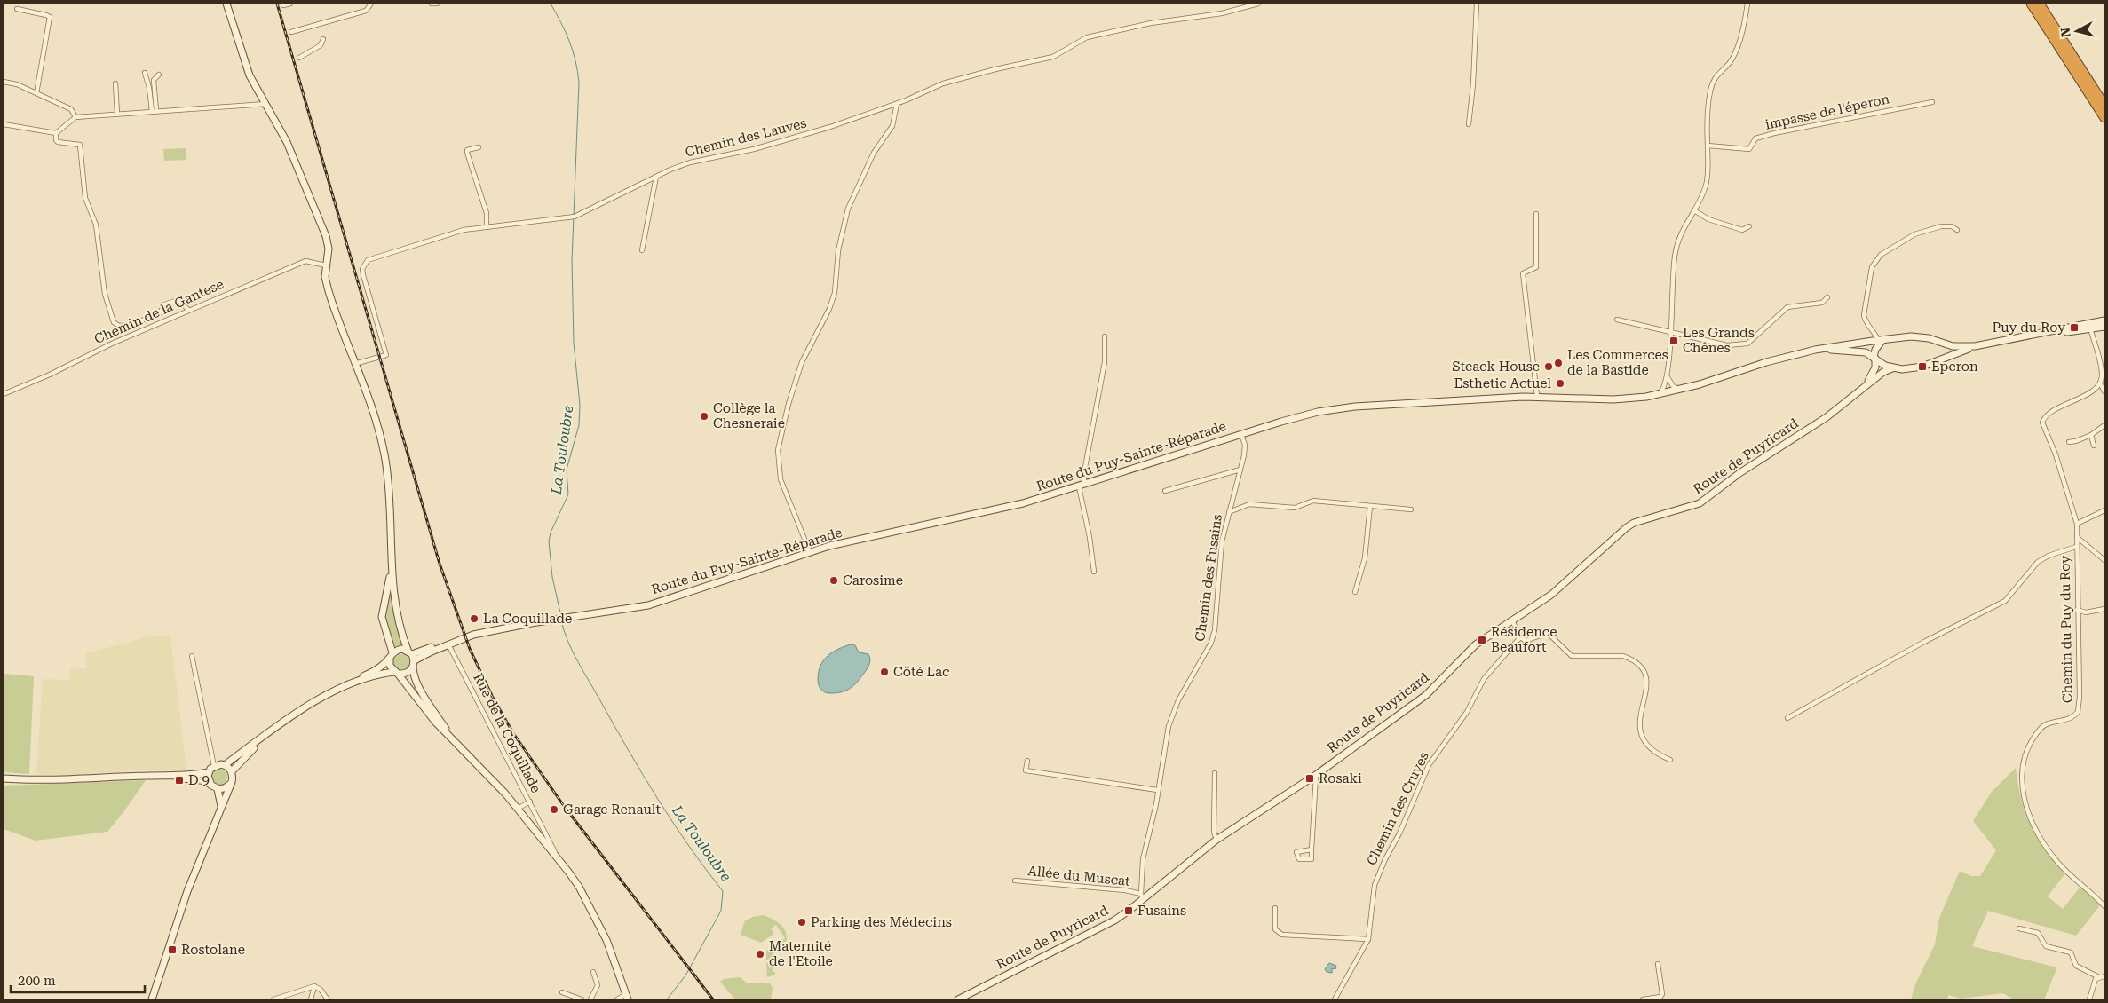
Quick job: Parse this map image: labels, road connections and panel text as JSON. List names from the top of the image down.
{
  "streets": {
    "main road": ["Route du Puy-Sainte-Réparade", "Route de Puyricard"],
    "street": [
      "impasse de l'éperon",
      "Chemin des Lauves",
      "Chemin de la Gantese",
      "Chemin des Fusains",
      "Chemin du Puy du Roy",
      "Rue de la Coquillade",
      "Chemin des Cruyes",
      "Allée du Muscat"
    ]
  },
  "crossings": [
    ["Route du Puy-Sainte-Réparade", "Route de Puyricard"],
    ["Route du Puy-Sainte-Réparade", "Chemin des Fusains"],
    ["Route du Puy-Sainte-Réparade", "Rue de la Coquillade"],
    ["Route de Puyricard", "Chemin des Fusains"],
    ["Route de Puyricard", "Allée du Muscat"],
    ["Chemin des Fusains", "Allée du Muscat"]
  ],
  "water": ["La Touloubre"],
  "places": {
    "transit": [
      "Puy du Roy",
      "Les Grands Chênes",
      "Eperon",
      "Résidence Beaufort",
      "Rosaki",
      "D 9",
      "Fusains",
      "Rostolane"
    ],
    "other": [
      "Les Commerces de la Bastide",
      "Steack House",
      "Esthetic Actuel",
      "Collège la Chesneraie",
      "Carosime",
      "La Coquillade",
      "Côté Lac",
      "Garage Renault",
      "Parking des Médecins",
      "Maternité de l'Etoile"
    ]
  },
  "scale_bar": "200 m",
  "north": "left"
}
